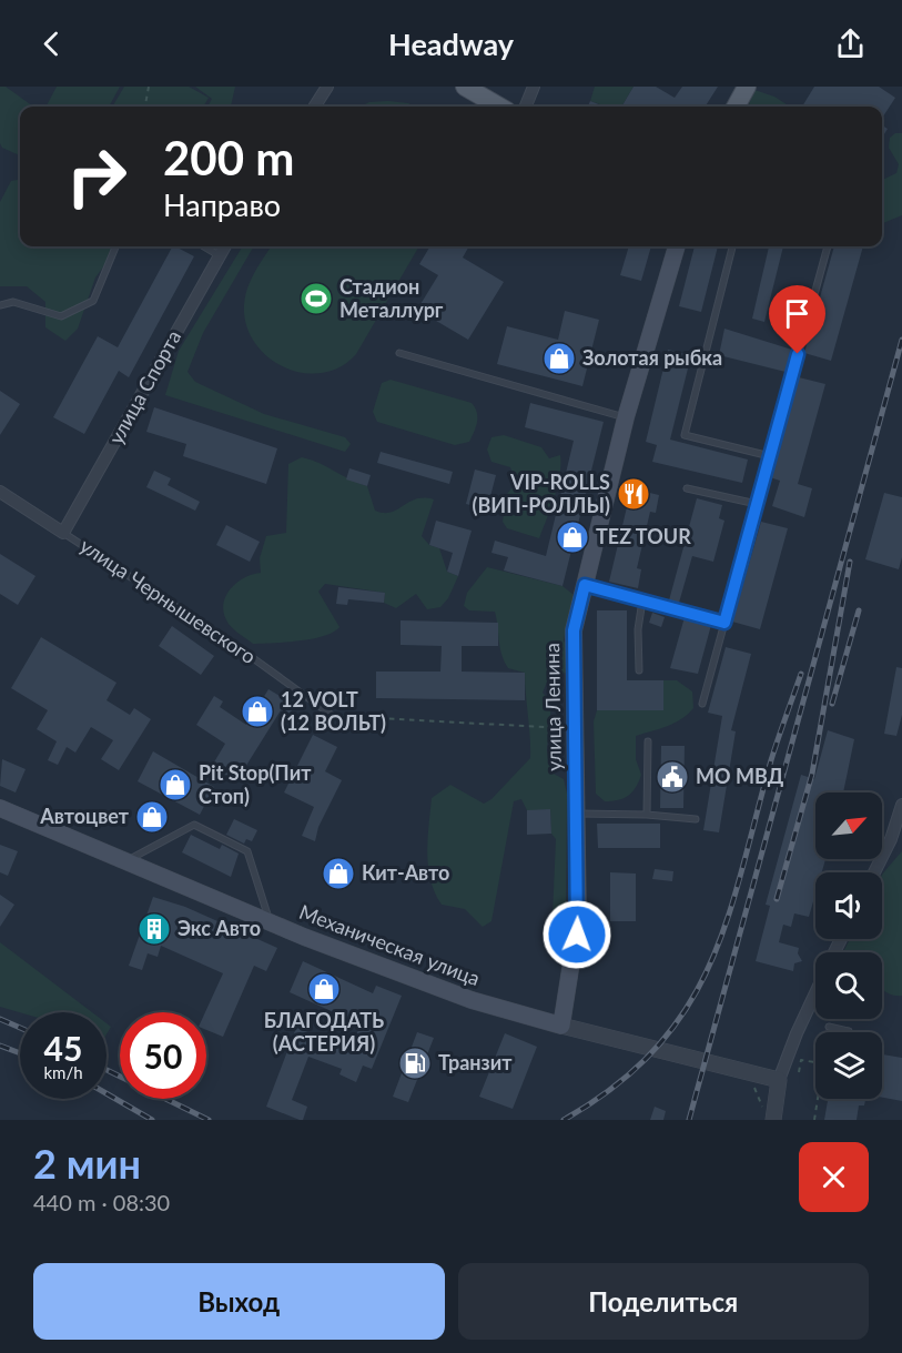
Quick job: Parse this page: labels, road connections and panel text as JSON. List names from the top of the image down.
{
  "streets": {
    "main road": ["улица Ленина", "Механическая улица"],
    "street": ["улица Спорта", "улица Чернышевского"]
  },
  "crossings": [
    ["улица Спорта", "улица Чернышевского"],
    ["улица Ленина", "Механическая улица"]
  ],
  "places": {
    "sports": ["Стадион Металлург"],
    "shop": [
      "Золотая рыбка",
      "TEZ TOUR",
      "12 VOLT (12 ВОЛЬТ)",
      "Pit Stop(Пит Стоп)",
      "Автоцвет",
      "Кит-Авто",
      "БЛАГОДАТЬ (АСТЕРИЯ)"
    ],
    "restaurant": ["VIP-ROLLS (ВИП-РОЛЛЫ)"],
    "public building": ["МО МВД"],
    "building": ["Экс Авто"],
    "fuel station": ["Транзит"]
  },
  "north": "top right",
  "page": {
    "header": "Headway",
    "turn": ["200 m", "Направо"],
    "speed": "45 km/h",
    "limit": "50",
    "heading": ["2 мин", "440 m · 08:30"],
    "buttons": ["Выход", "Поделиться"]
  }
}
